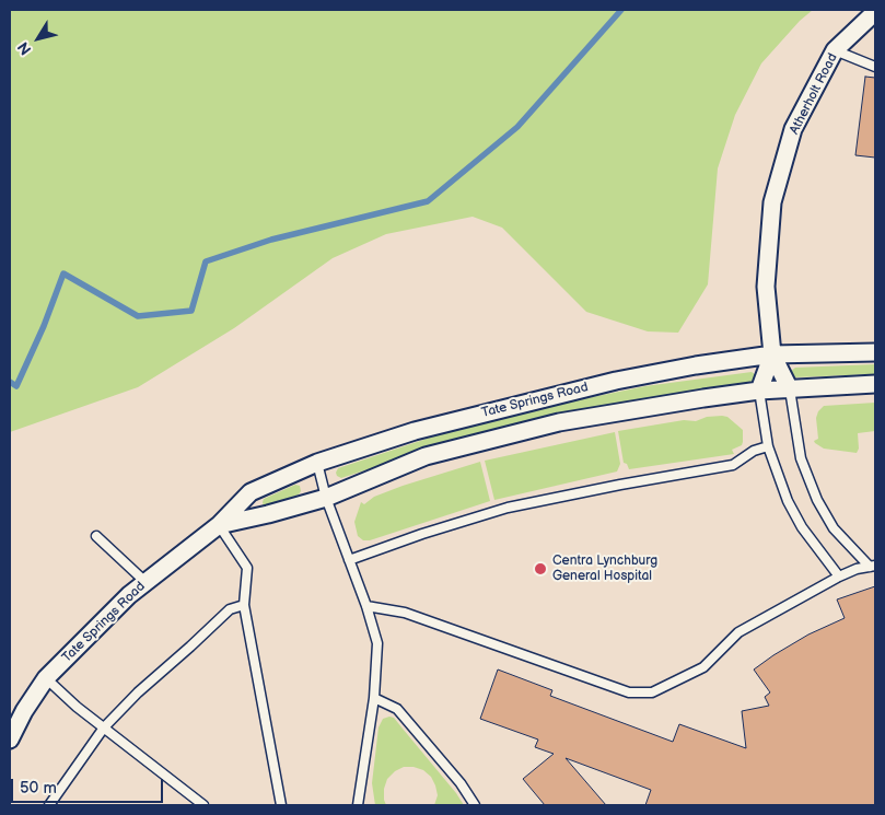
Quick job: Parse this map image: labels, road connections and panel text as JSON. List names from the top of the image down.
{
  "streets": {
    "street": ["Atherholt Road", "Tate Springs Road"]
  },
  "crossings": [
    ["Atherholt Road", "Tate Springs Road"]
  ],
  "places": ["Centra Lynchburg General Hospital"],
  "scale_bar": "50 m",
  "north": "bottom left"
}
